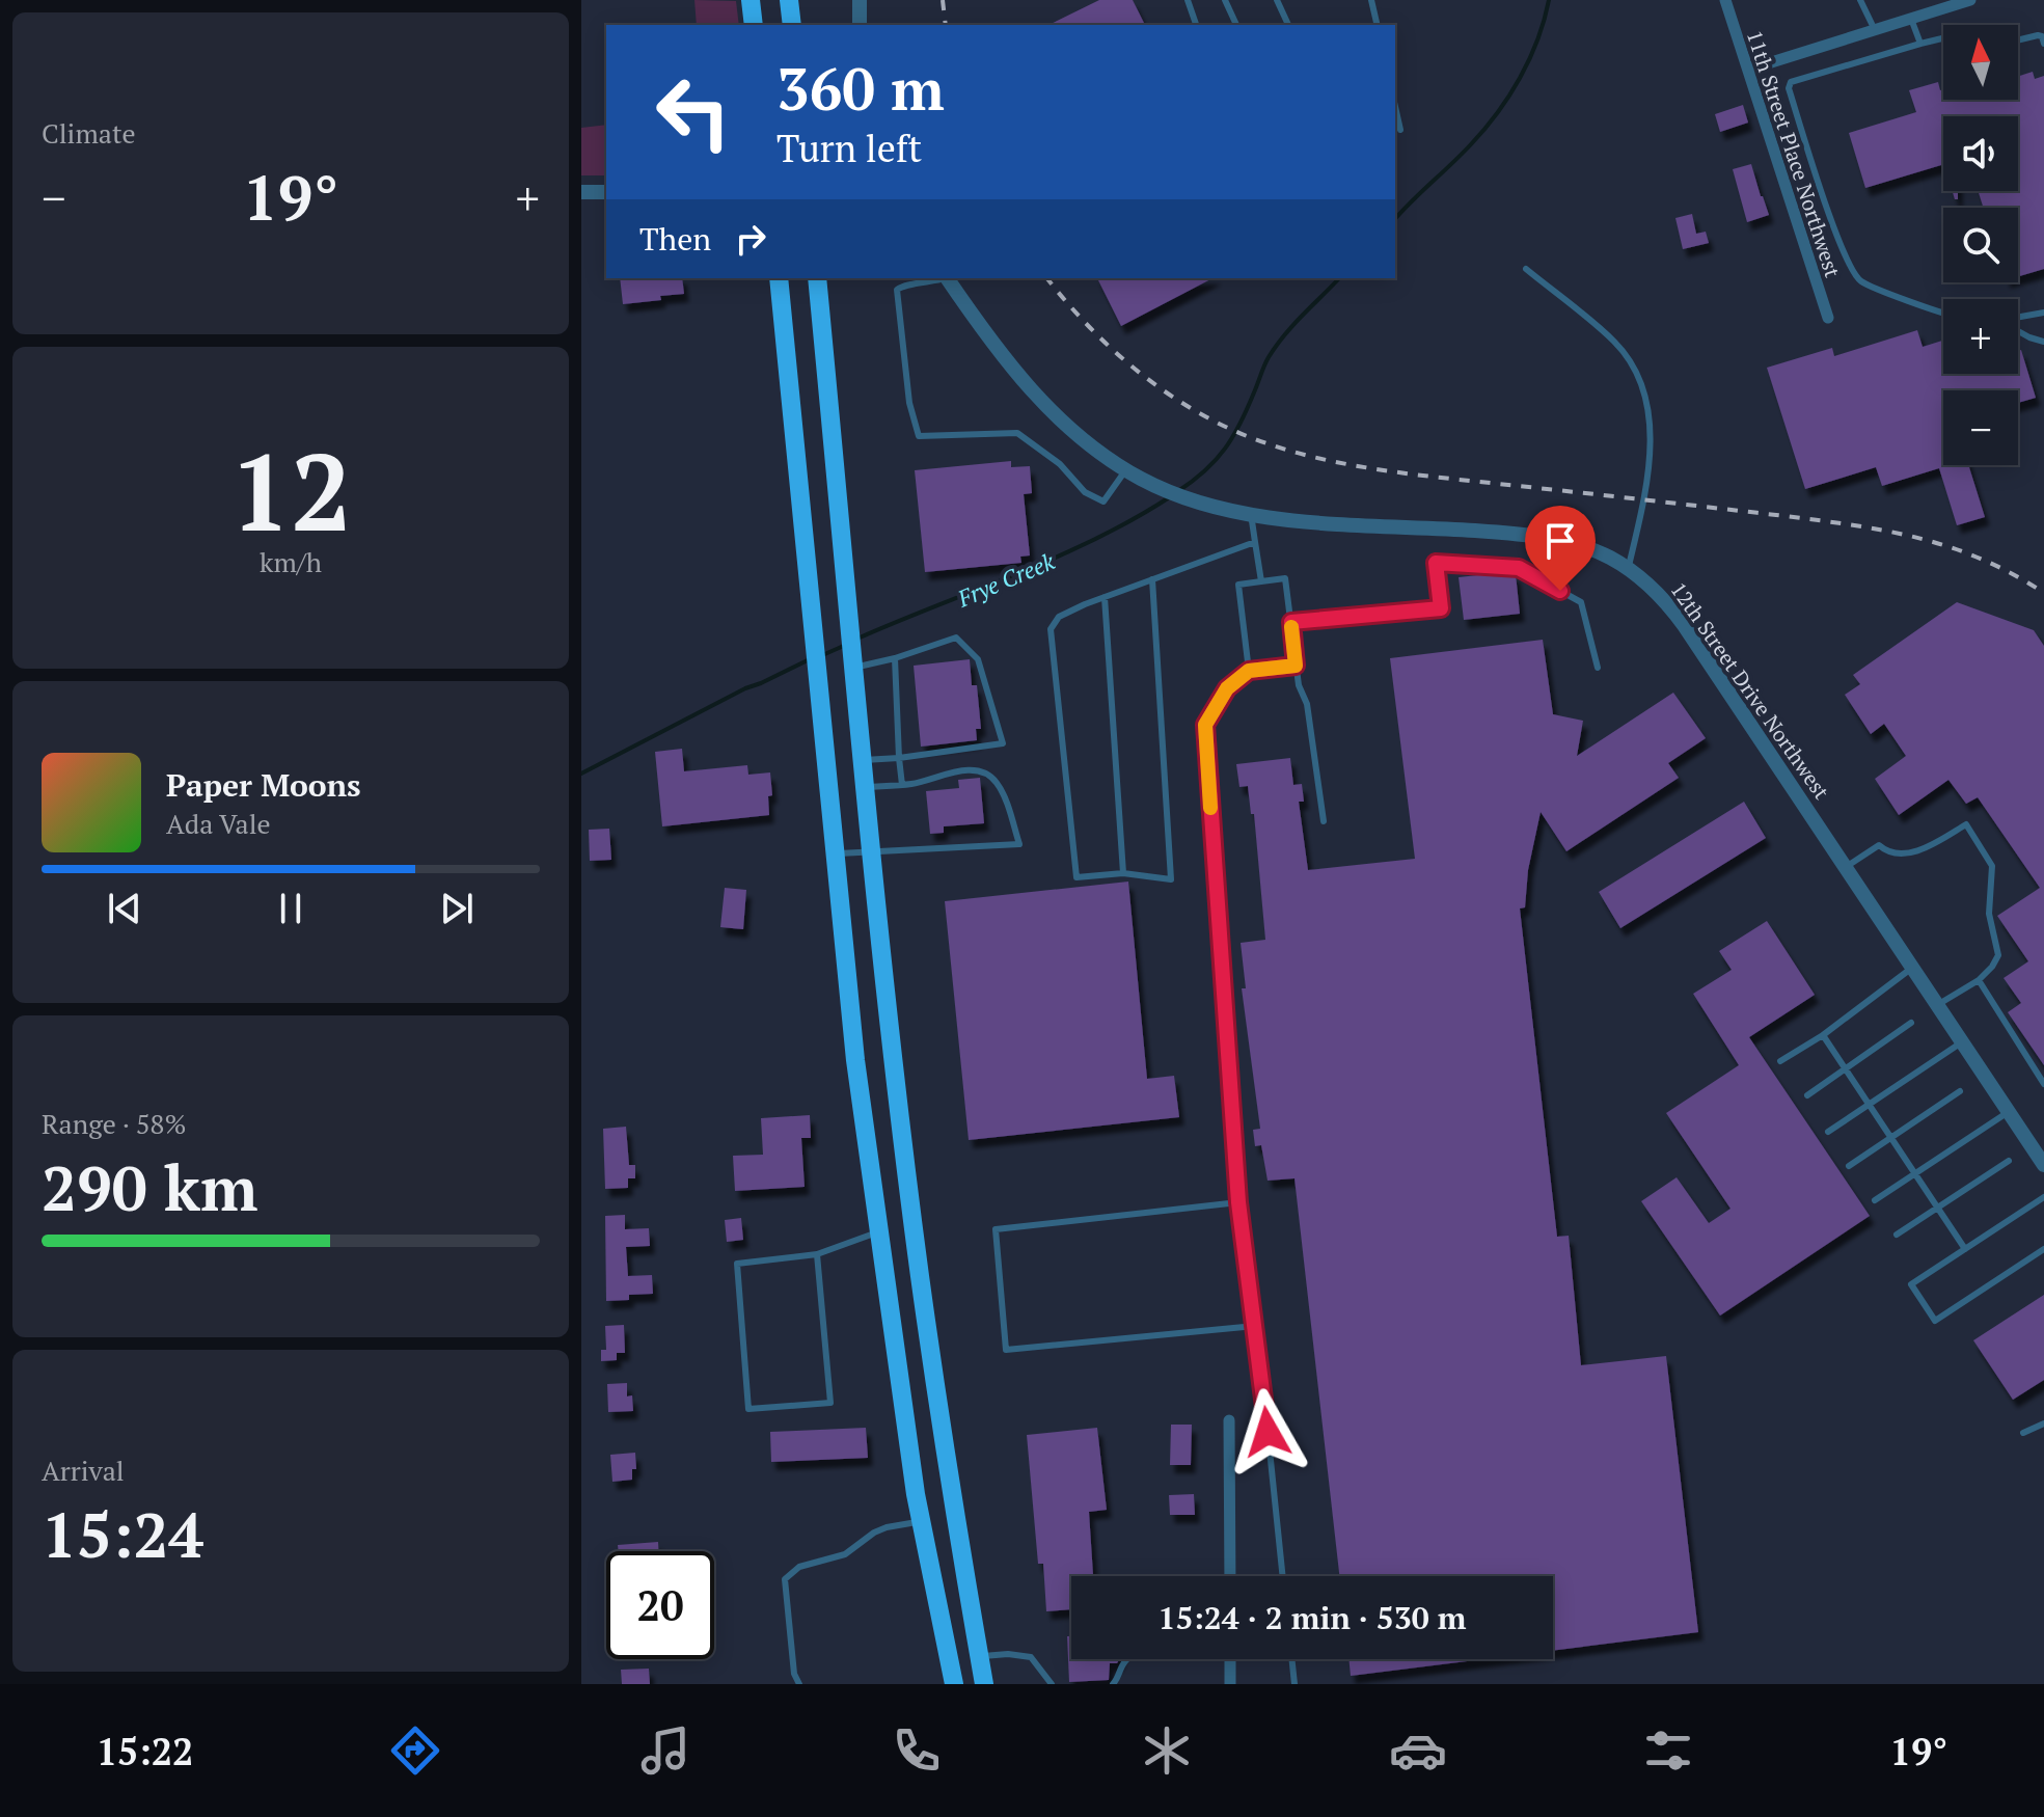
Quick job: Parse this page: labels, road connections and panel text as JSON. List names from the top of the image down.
{
  "streets": {
    "street": ["11th Street Place Northwest", "12th Street Drive Northwest"]
  },
  "water": ["Frye Creek"],
  "north": "top",
  "page": {
    "tile": [
      "Climate",
      ["12", "km/h"],
      ["Range · 58%", "290 km"],
      ["Arrival", "15:24"]
    ],
    "map_buttons": ["+", "−"],
    "turn": ["360 m", "Turn left"],
    "heat": ["−", "19°", "+"],
    "then": "Then",
    "song": ["Paper Moons", "Ada Vale"],
    "limit": "20",
    "trip": "15:24 · 2 min · 530 m",
    "tabs": ["15:22", "19°"]
  }
}
